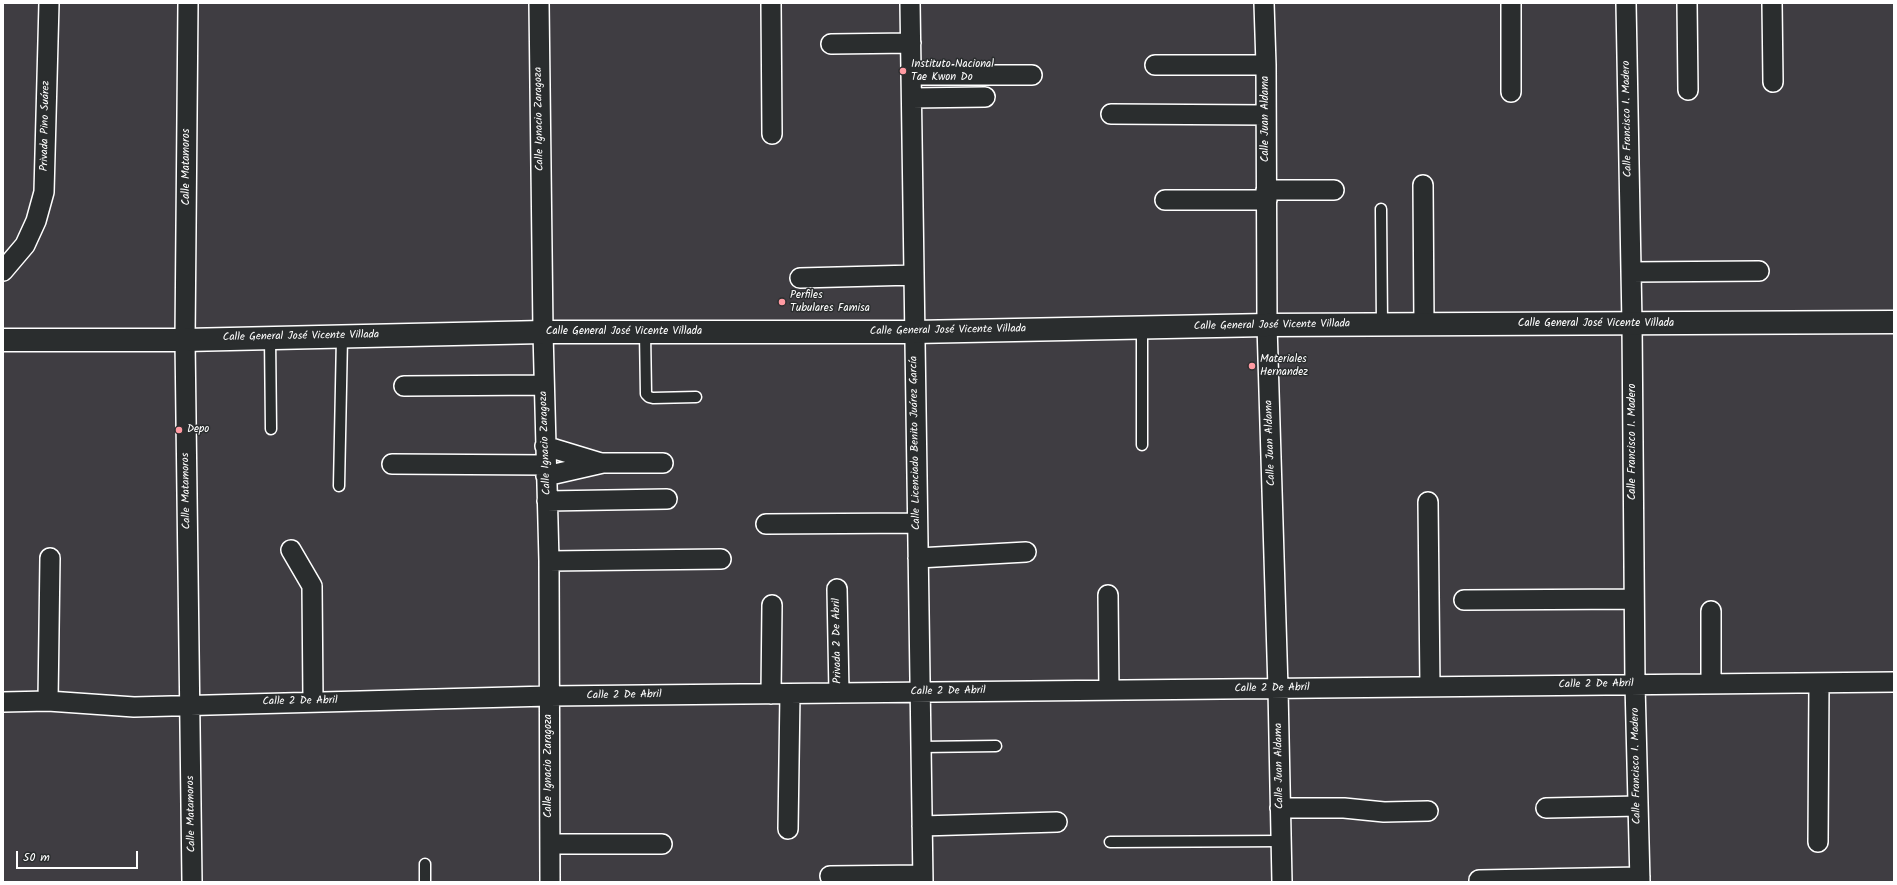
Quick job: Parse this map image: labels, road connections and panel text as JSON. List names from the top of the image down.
{
  "streets": {
    "main road": ["Calle General José Vicente Villada"],
    "street": [
      "Calle Ignacio Zaragoza",
      "Calle Juan Aldama",
      "Calle Francisco I. Madero",
      "Privada Pino Suárez",
      "Calle Matamoros",
      "Calle Licenciado Benito Juárez García",
      "Privada 2 De Abril",
      "Calle 2 De Abril"
    ]
  },
  "crossings": [
    ["Calle Ignacio Zaragoza", "Calle General José Vicente Villada"],
    ["Calle Ignacio Zaragoza", "Calle 2 De Abril"],
    ["Calle Juan Aldama", "Calle General José Vicente Villada"],
    ["Calle Juan Aldama", "Calle 2 De Abril"],
    ["Calle Francisco I. Madero", "Calle General José Vicente Villada"],
    ["Calle Francisco I. Madero", "Calle 2 De Abril"],
    ["Calle Matamoros", "Calle General José Vicente Villada"],
    ["Calle Matamoros", "Calle 2 De Abril"],
    ["Calle General José Vicente Villada", "Calle Licenciado Benito Juárez García"],
    ["Calle Licenciado Benito Juárez García", "Calle 2 De Abril"],
    ["Privada 2 De Abril", "Calle 2 De Abril"]
  ],
  "places": [
    "Instituto Nacional Tae Kwon Do",
    "Perfiles Tubulares Famisa",
    "Materiales Hernandez",
    "Depo"
  ],
  "scale_bar": "50 m"
}
